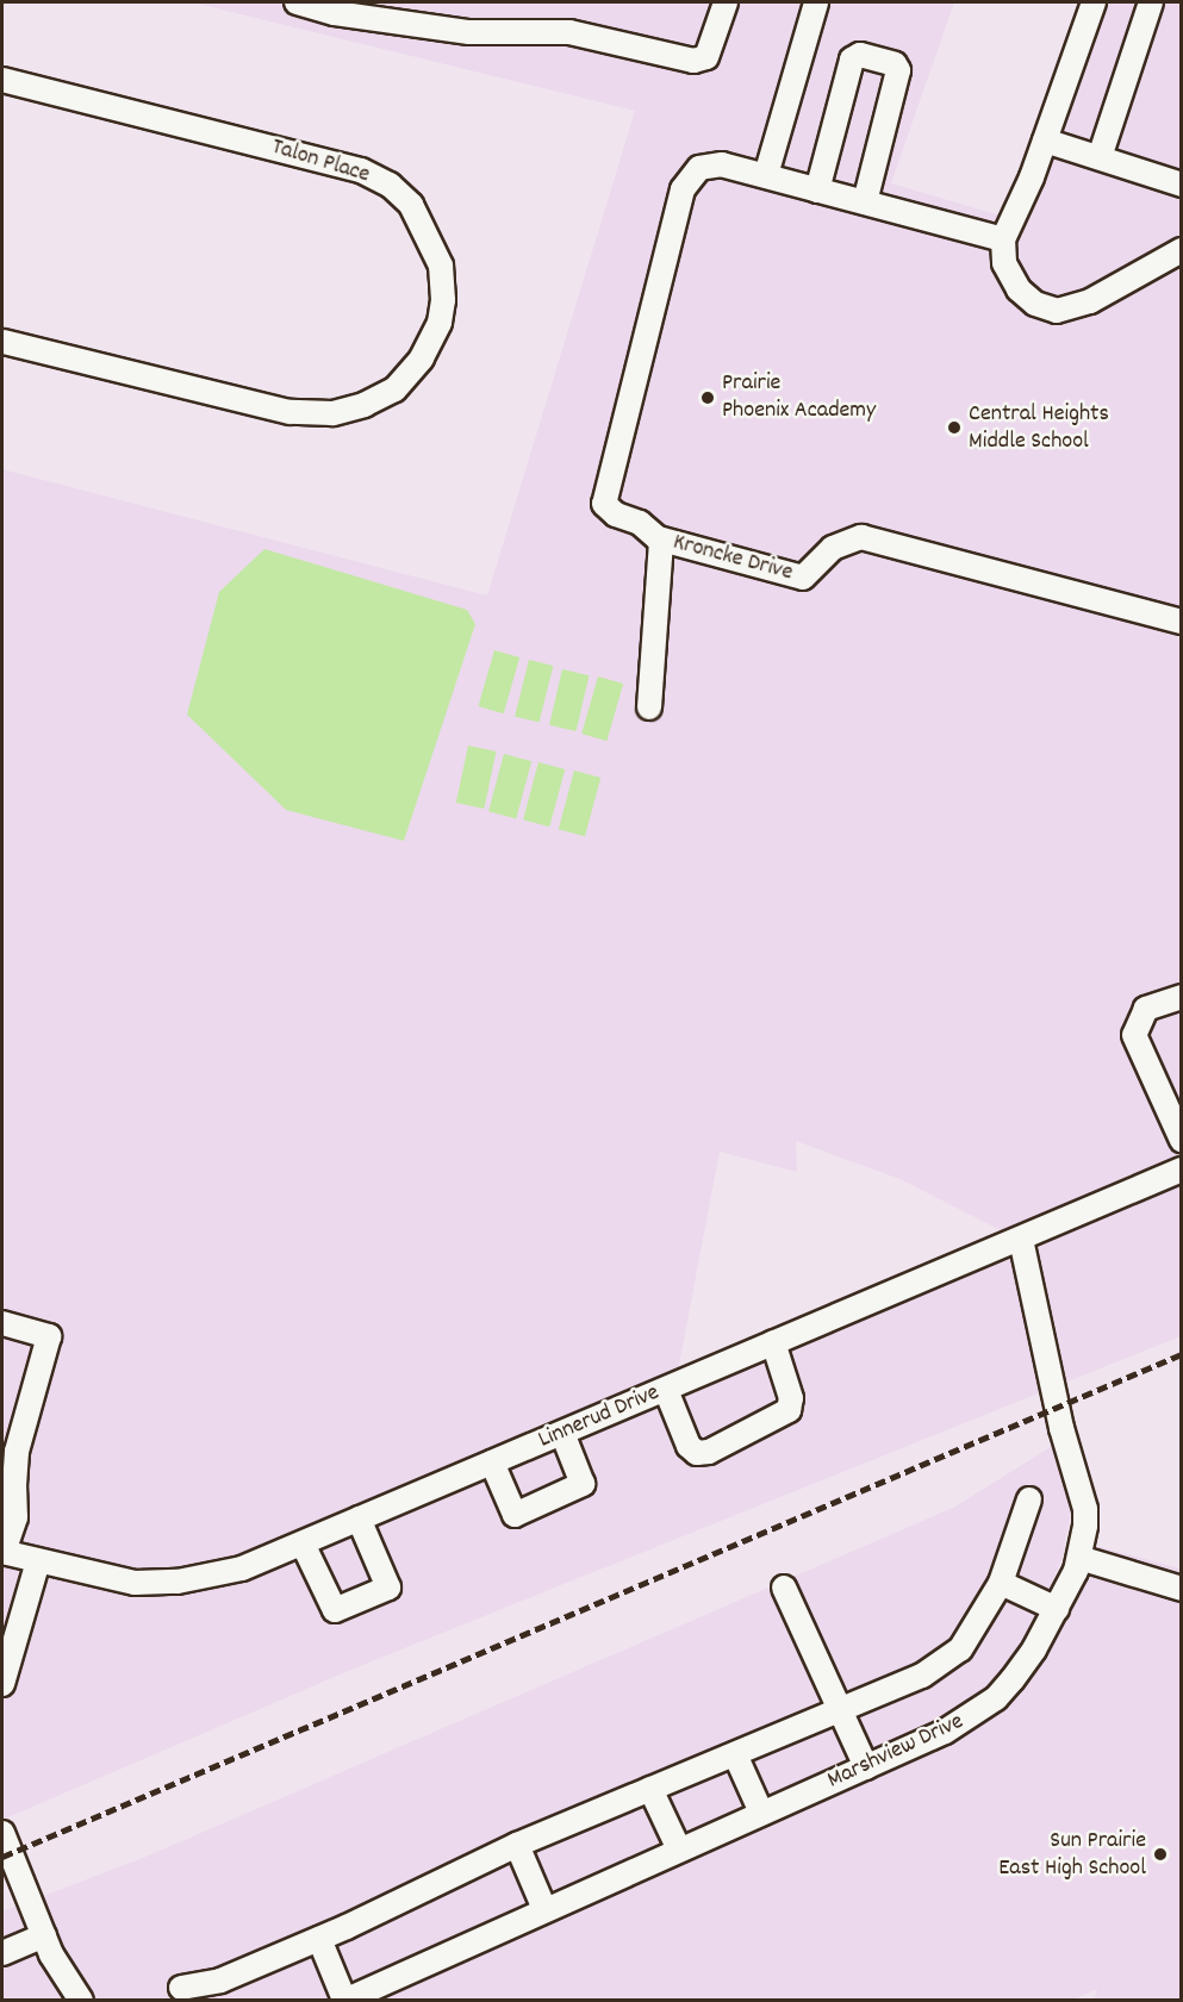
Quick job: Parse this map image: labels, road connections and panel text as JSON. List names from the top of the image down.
{
  "streets": {
    "street": [
      "Talon Place",
      "Kroncke Drive",
      "Linnerud Drive",
      "Marshview Drive"
    ]
  },
  "crossings": [
    ["Linnerud Drive", "Marshview Drive"]
  ],
  "places": ["Prairie Phoenix Academy", "Central Heights Middle School", "Sun Prairie East High School"]
}
